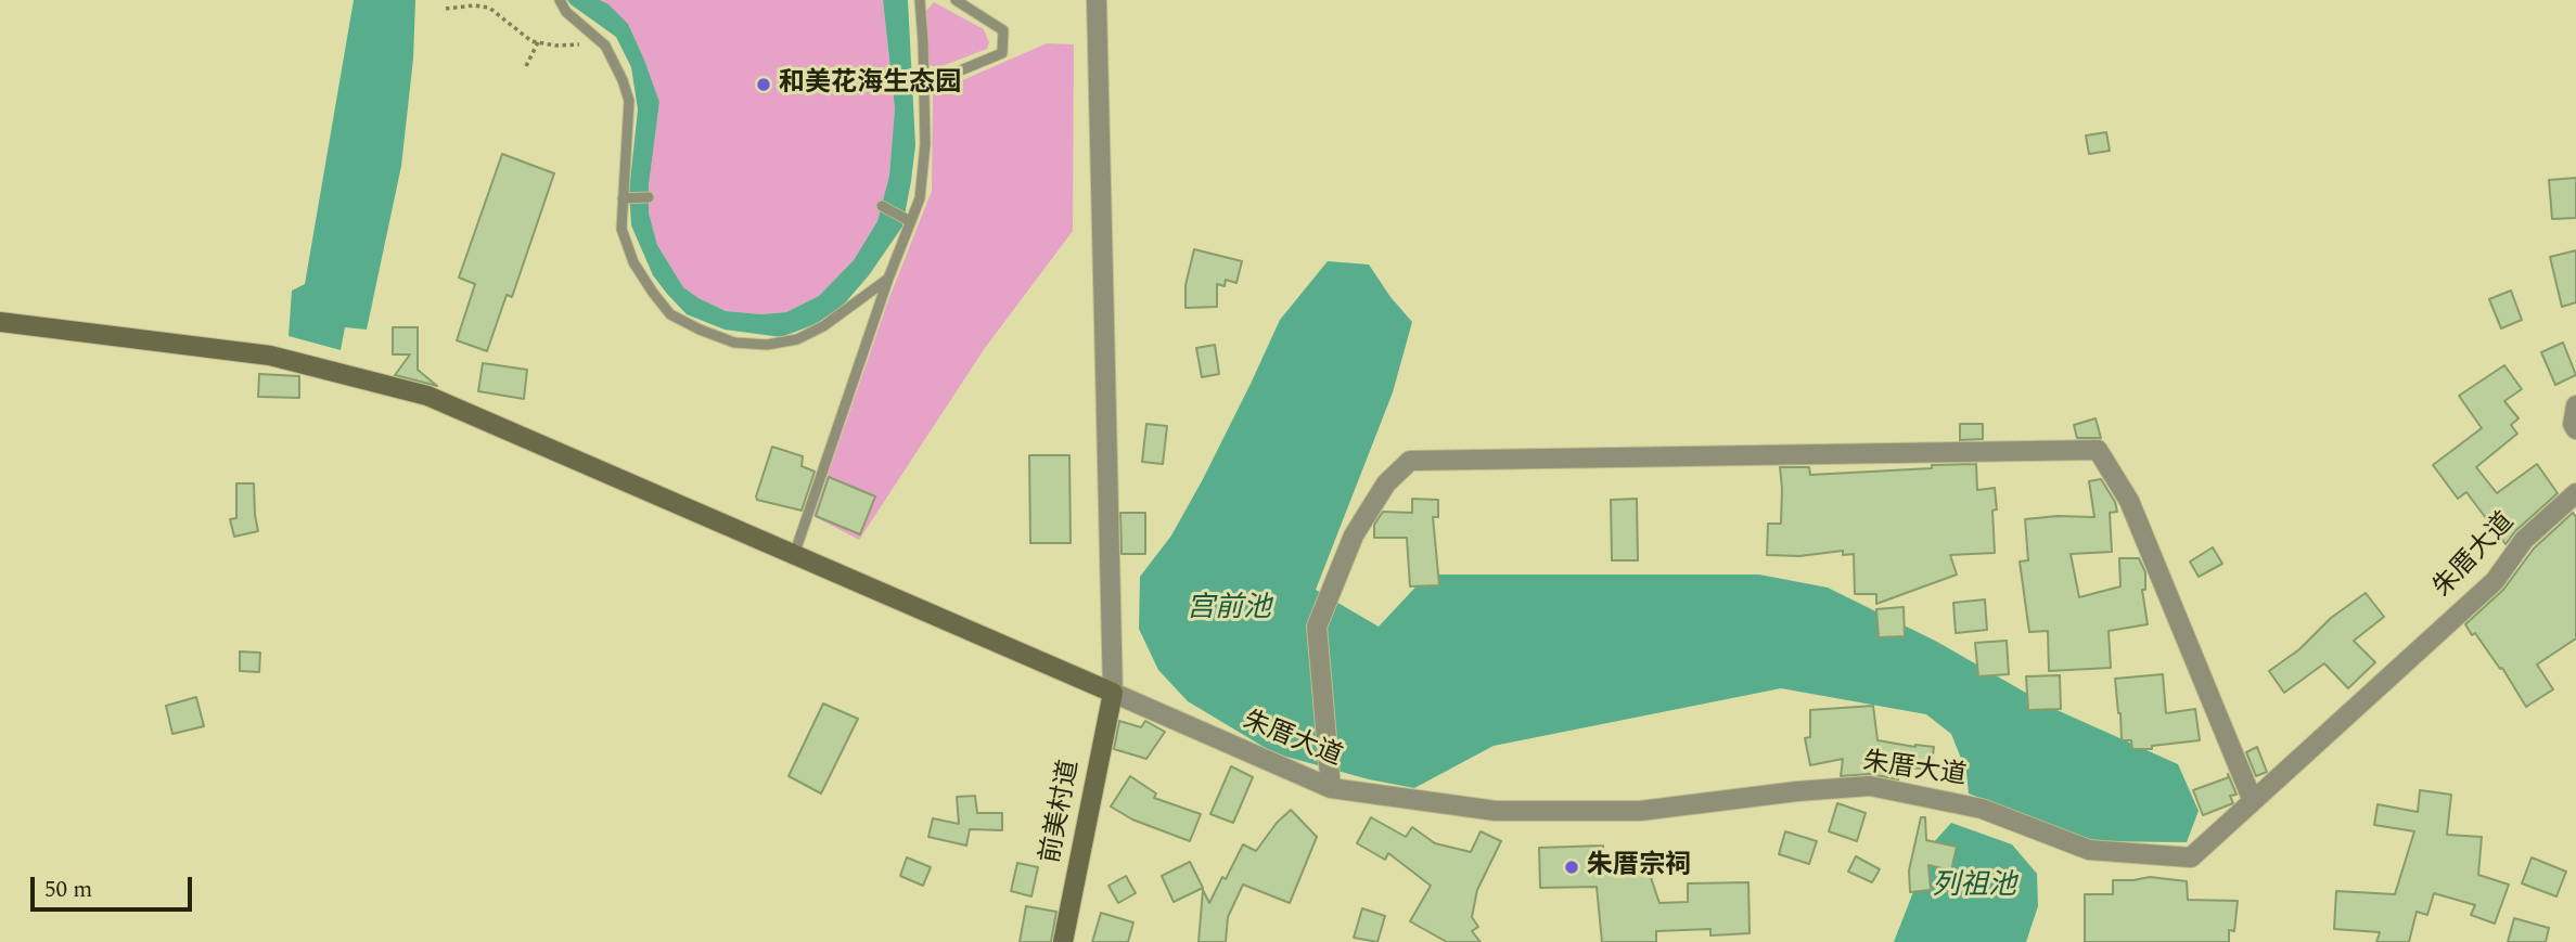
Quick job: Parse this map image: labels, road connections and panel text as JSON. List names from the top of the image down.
{
  "streets": {
    "street": ["朱厝大道", "前美村道"]
  },
  "crossings": [
    ["朱厝大道", "前美村道"]
  ],
  "water": ["宫前池", "列祖池"],
  "places": ["和美花海生态园", "朱厝宗祠"],
  "scale_bar": "50 m"
}
